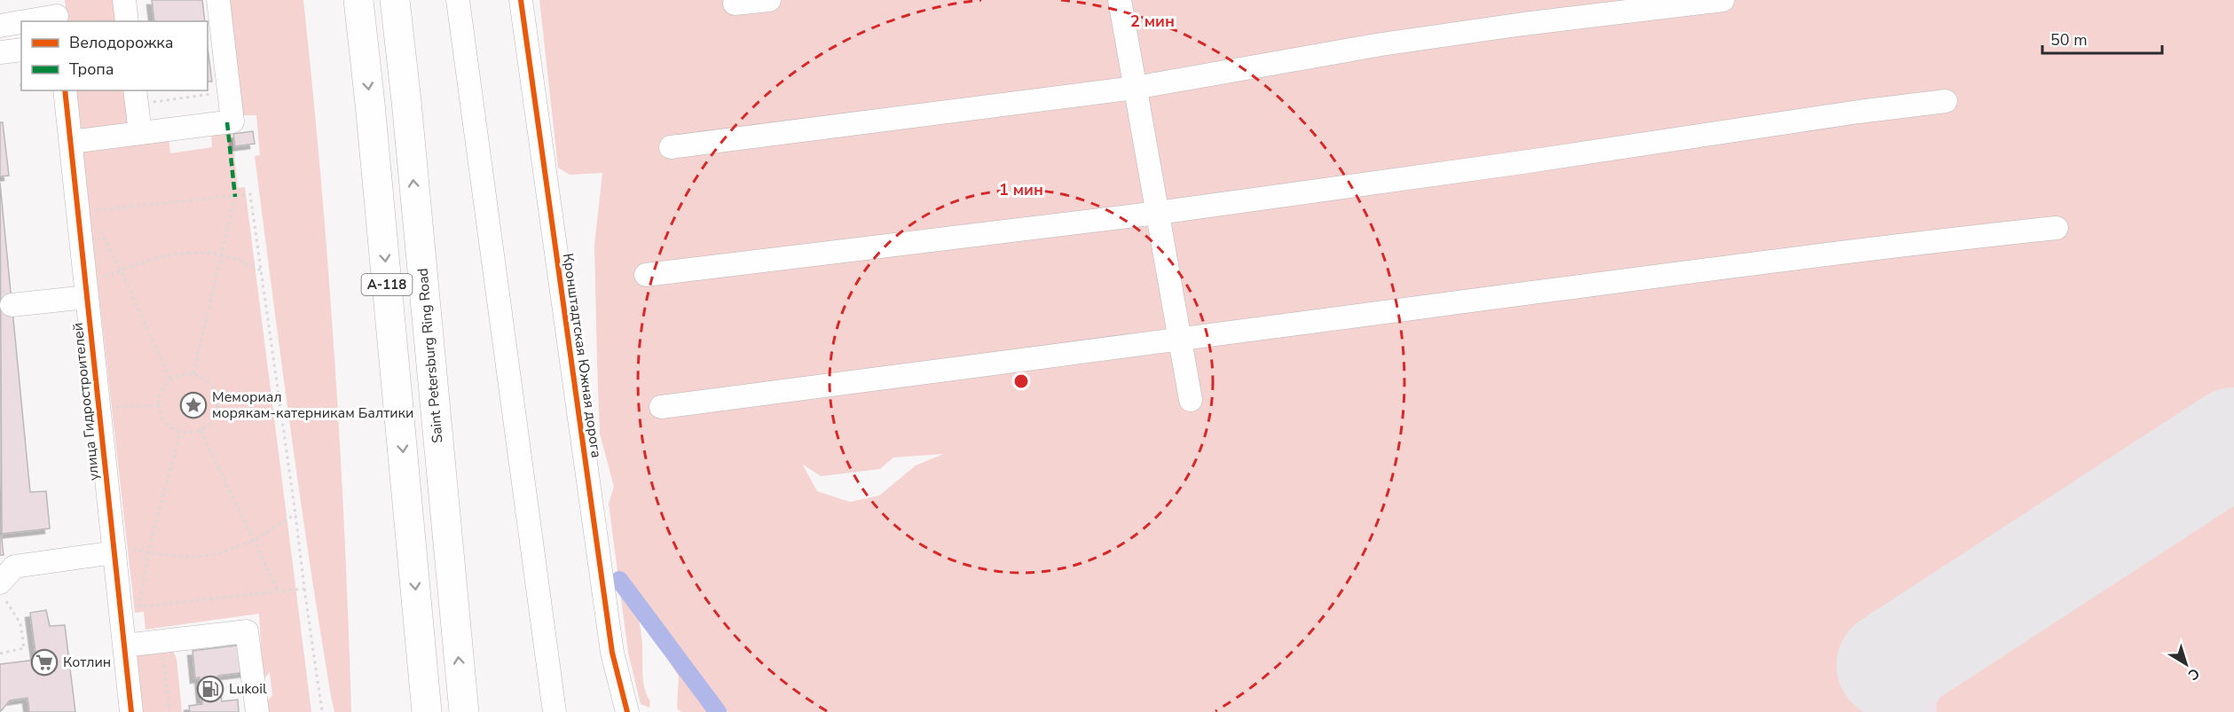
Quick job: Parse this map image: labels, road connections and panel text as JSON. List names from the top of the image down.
{
  "streets": {
    "highway": ["А-118", "Saint Petersburg Ring Road"],
    "street": ["Кронштадтская Южная дорога", "улица Гидростроителей"]
  },
  "places": {
    "place": ["Мемориал морякам-катерникам Балтики"],
    "supermarket": ["Котлин"],
    "fuel station": ["Lukoil"]
  },
  "legend": ["Велодорожка", "Тропа"],
  "scale_bar": "50 m",
  "north": "bottom right",
  "rings": ["2 мин", "1 мин"]
}
